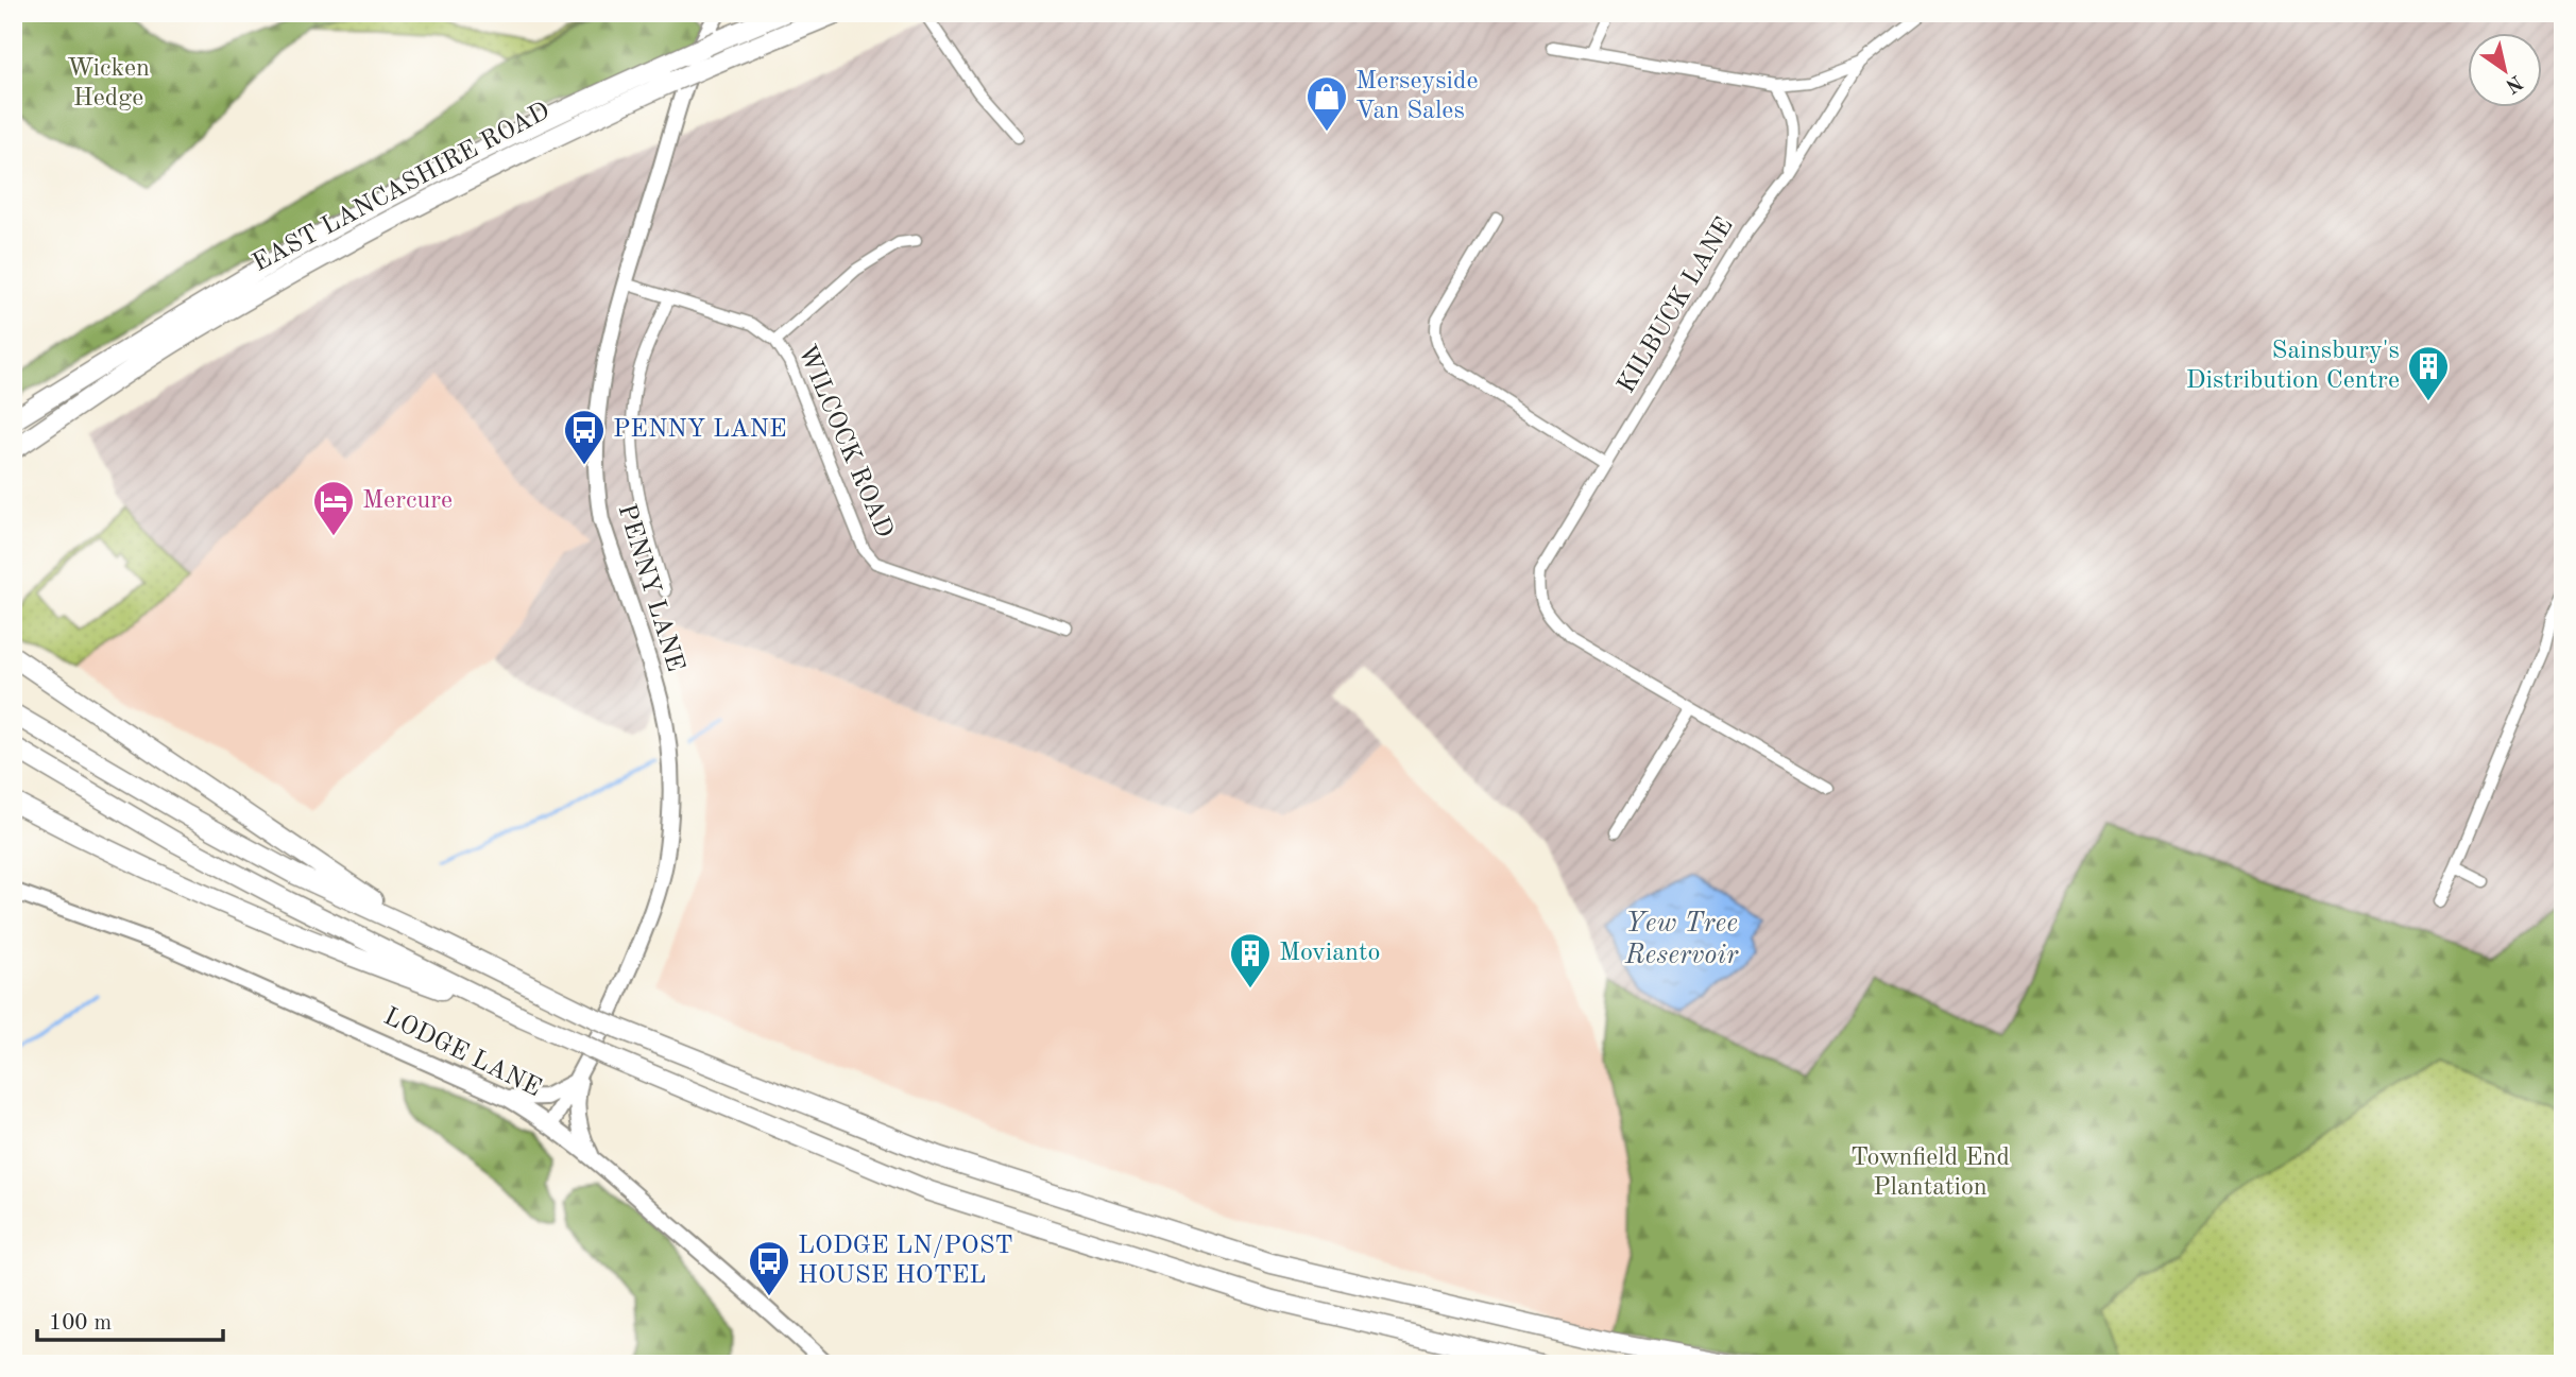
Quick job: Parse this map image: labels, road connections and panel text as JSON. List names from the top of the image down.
{
  "streets": {
    "highway": ["EAST LANCASHIRE ROAD"],
    "main road": ["PENNY LANE", "LODGE LANE"],
    "street": ["KILBUCK LANE", "WILCOCK ROAD"]
  },
  "crossings": [
    ["WILCOCK ROAD", "PENNY LANE"],
    ["PENNY LANE", "LODGE LANE"]
  ],
  "water": ["Yew Tree Reservoir"],
  "parks": ["Wicken Hedge", "Townfield End Plantation"],
  "places": {
    "shop": ["Merseyside Van Sales"],
    "building": ["Sainsbury's Distribution Centre", "Movianto"],
    "bus stop": ["PENNY LANE", "LODGE LN/POST HOUSE HOTEL"],
    "hotel": ["Mercure"]
  },
  "scale_bar": "100 m",
  "north": "bottom right"
}
